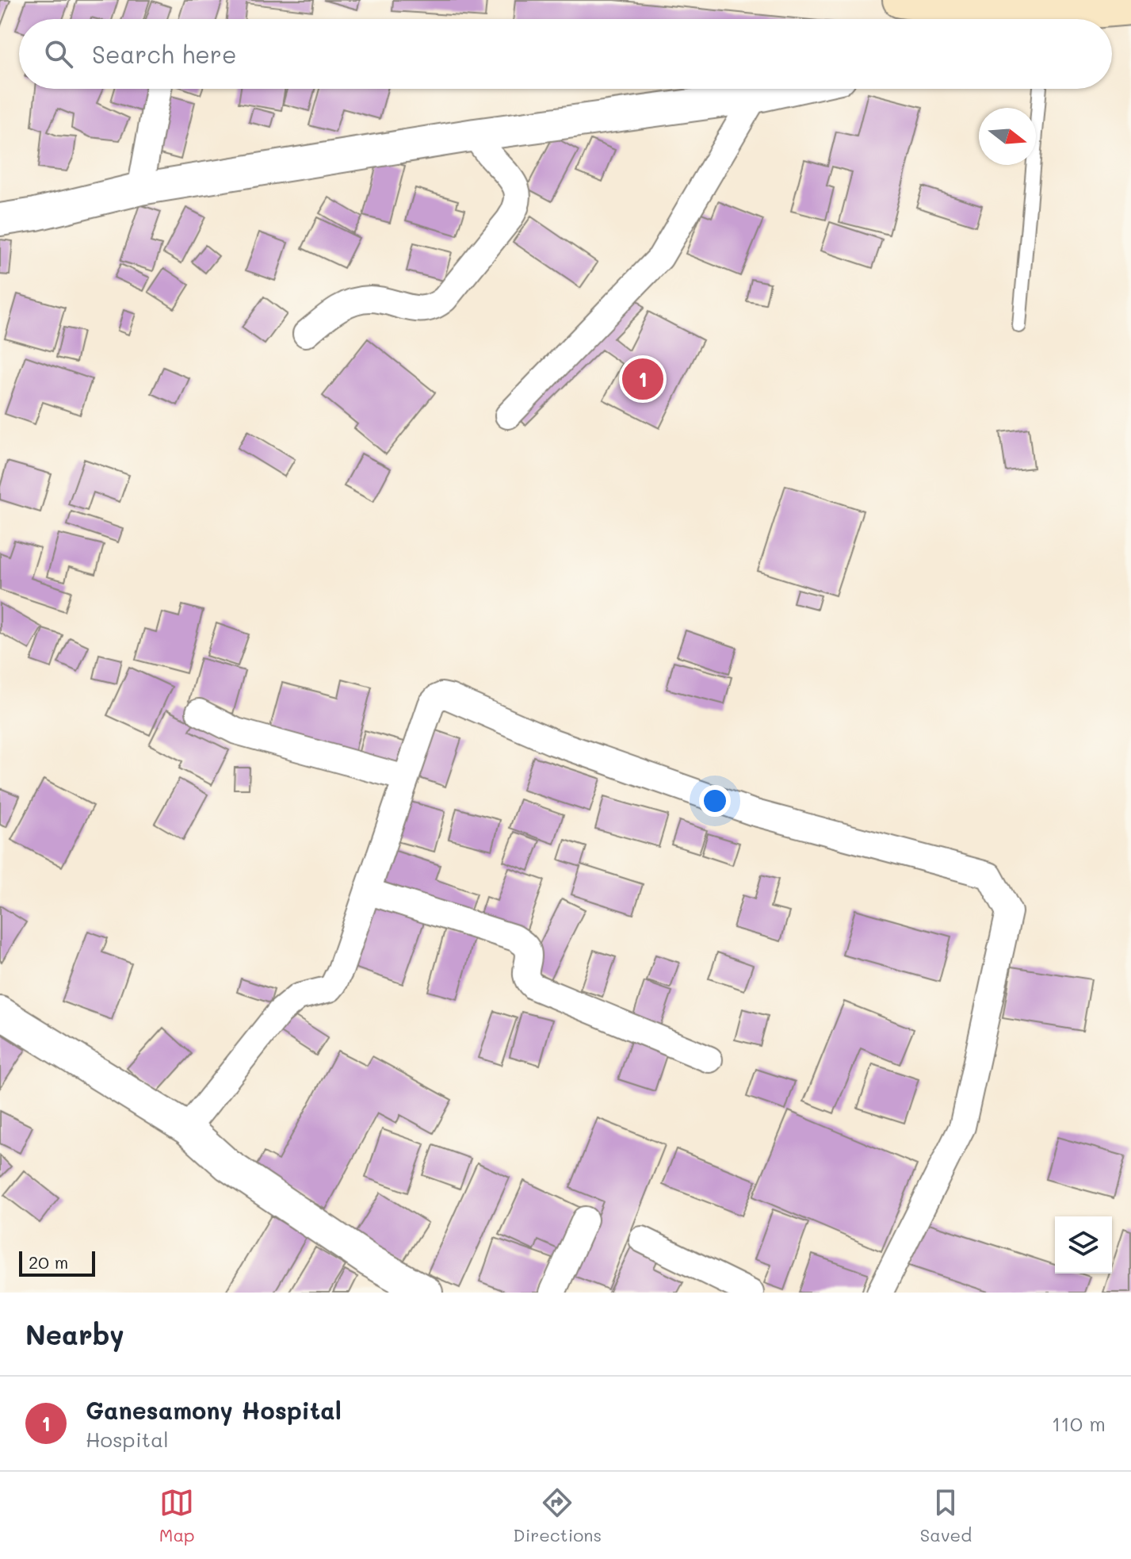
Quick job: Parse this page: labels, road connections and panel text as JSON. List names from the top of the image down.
{
  "scale_bar": "20 m",
  "north": "right",
  "page": {
    "search": "Search here",
    "pins": "1",
    "scale": "20 m",
    "heading": "Nearby",
    "list": [
      {
        "mark": "1",
        "name": "Ganesamony Hospital",
        "note": "Hospital",
        "value": "110 m"
      }
    ],
    "nav": ["Map", "Directions", "Saved"]
  }
}
